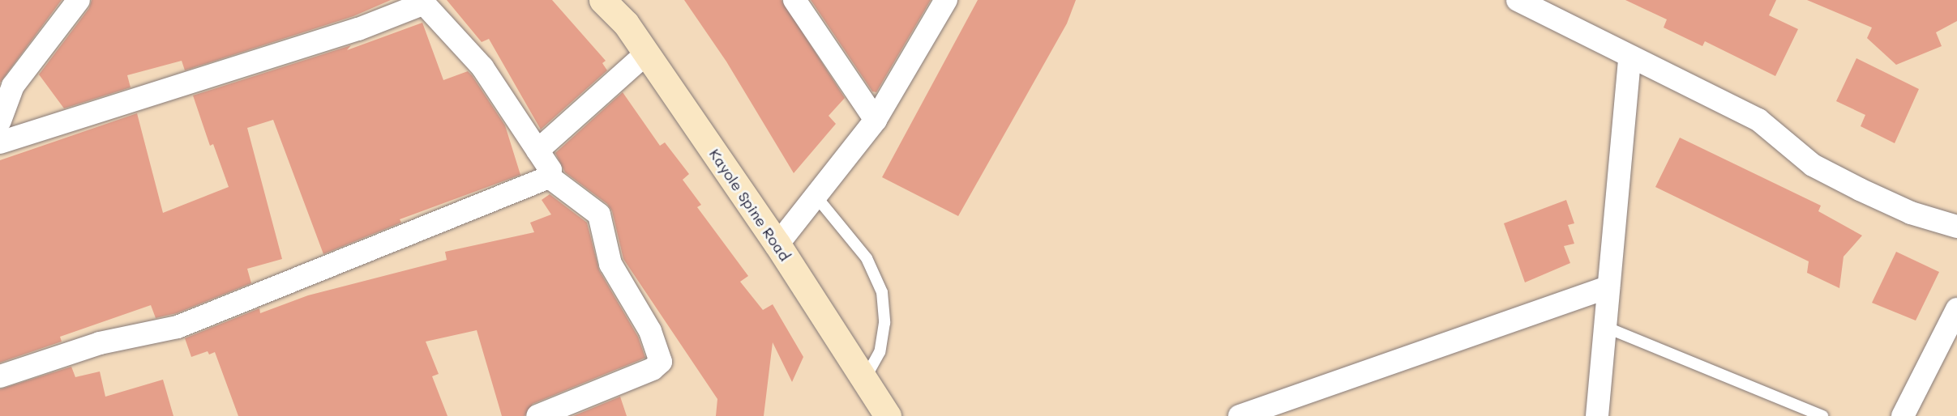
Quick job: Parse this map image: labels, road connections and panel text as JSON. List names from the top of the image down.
{
  "streets": {
    "main road": ["Kayole Spine Road"]
  }
}
